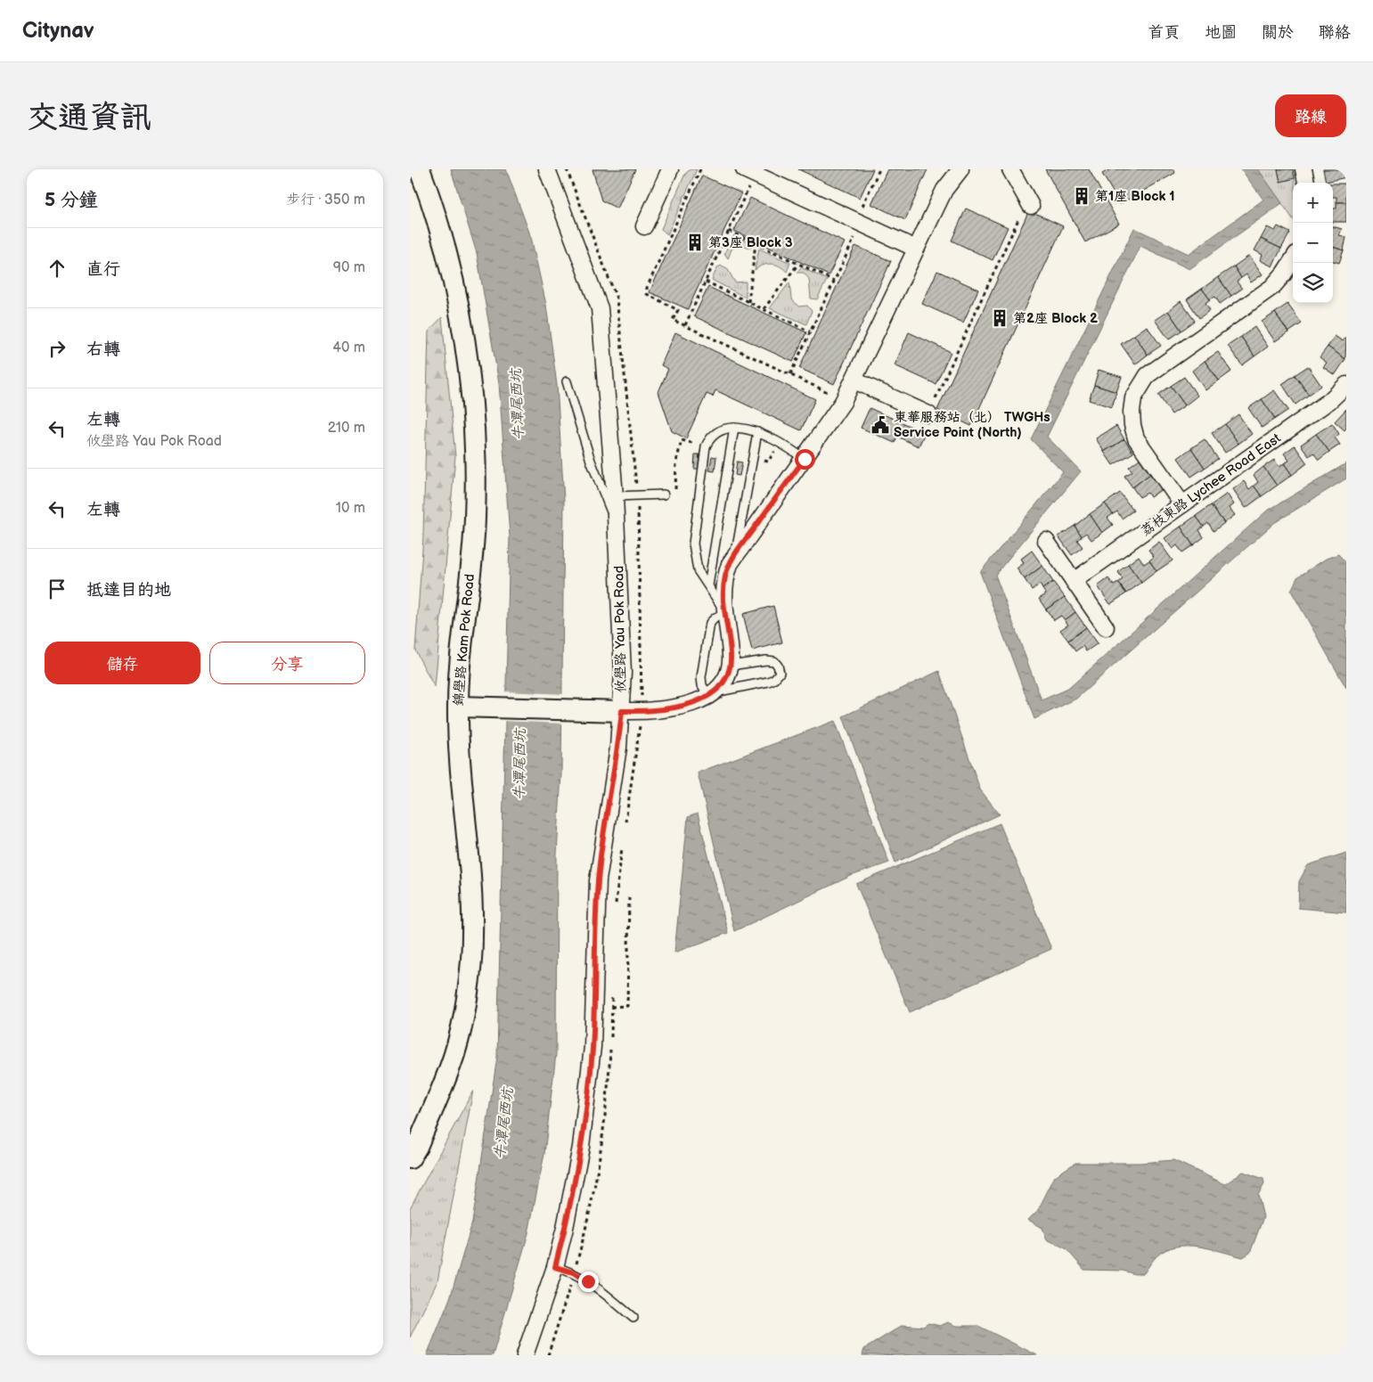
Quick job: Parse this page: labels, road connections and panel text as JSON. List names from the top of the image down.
{
  "streets": {
    "street": ["荔枝東路 Lychee Road East", "攸壆路 Yau Pok Road", "錦壆路 Kam Pok Road"]
  },
  "water": ["牛潭尾西坑"],
  "places": {
    "building": ["第1座 Block 1", "第3座 Block 3", "第2座 Block 2"],
    "public building": ["東華服務站（北） TWGHs Service Point (North)"]
  },
  "page": {
    "header": "Citynav",
    "nav": [
      "首頁",
      "地圖",
      "關於",
      "聯絡"
    ],
    "buttons": [
      "路線",
      ["儲存", "分享"]
    ],
    "title": "交通資訊",
    "heading": ["5 分鐘", "步行 · 350 m"],
    "map_buttons": ["+", "−"],
    "list": [
      ["直行", "90 m"],
      ["右轉", "40 m"],
      ["左轉", "攸壆路 Yau Pok Road", "210 m"],
      ["左轉", "10 m"],
      "抵達目的地"
    ]
  }
}
